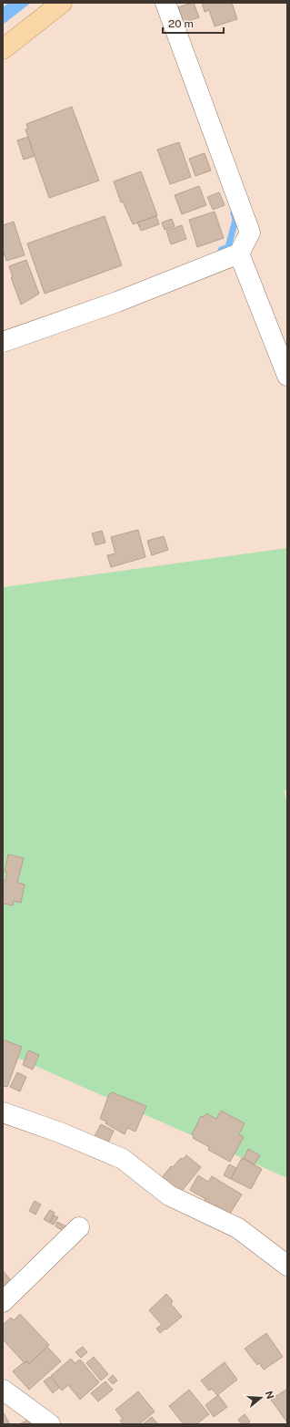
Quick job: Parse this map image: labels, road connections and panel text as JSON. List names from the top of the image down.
{
  "scale_bar": "20 m",
  "north": "right"
}
